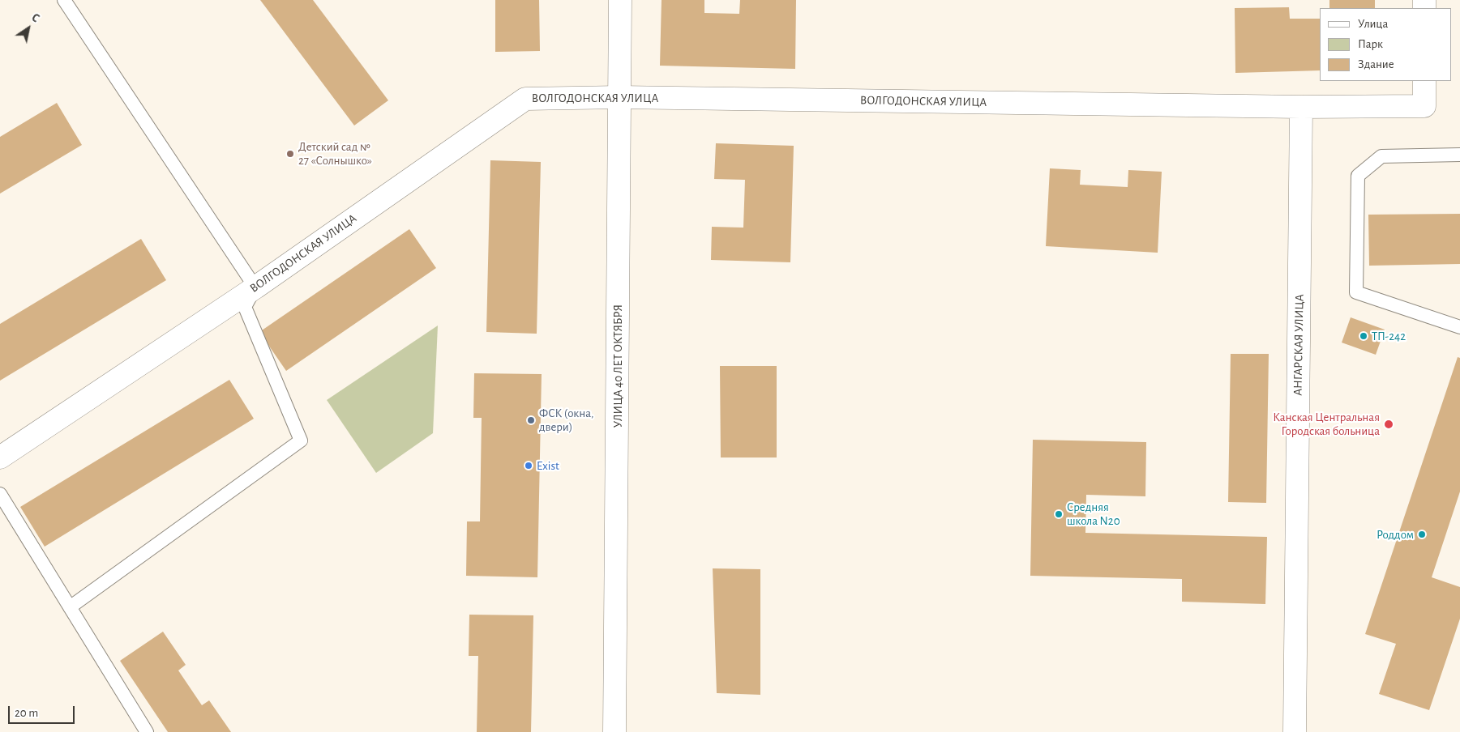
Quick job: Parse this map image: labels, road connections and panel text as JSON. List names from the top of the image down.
{
  "streets": {
    "street": ["ВОЛГОДОНСКАЯ УЛИЦА", "АНГАРСКАЯ УЛИЦА", "УЛИЦА 40 ЛЕТ ОКТЯБРЯ"]
  },
  "crossings": [
    ["ВОЛГОДОНСКАЯ УЛИЦА", "АНГАРСКАЯ УЛИЦА"],
    ["ВОЛГОДОНСКАЯ УЛИЦА", "УЛИЦА 40 ЛЕТ ОКТЯБРЯ"]
  ],
  "places": [
    "Детский сад № 27 «Солнышко»",
    "ТП-242",
    "ФСК (окна, двери)",
    "Канская Центральная Городская больница",
    "Exist",
    "Средняя школа N20",
    "Роддом"
  ],
  "legend": ["Улица", "Парк", "Здание"],
  "scale_bar": "20 m",
  "north": "top right"
}
